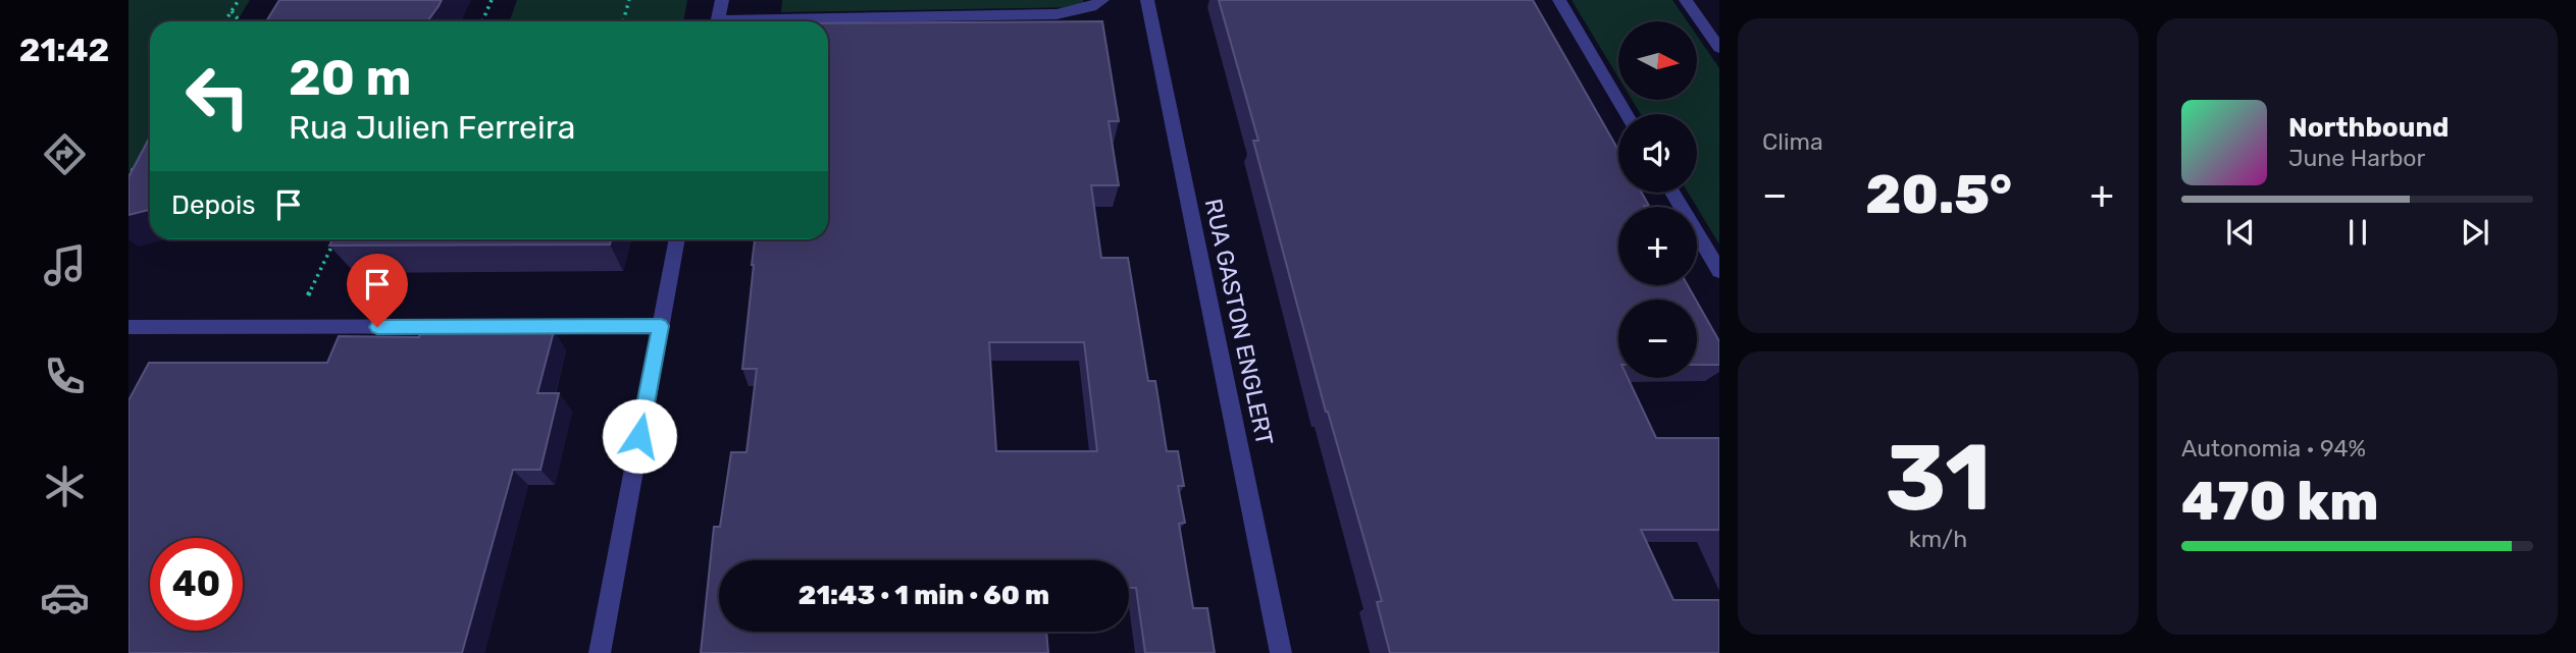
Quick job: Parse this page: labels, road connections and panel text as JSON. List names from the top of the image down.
{
  "streets": {
    "street": ["RUA GASTON ENGLERT"]
  },
  "north": "right",
  "page": {
    "tabs": "21:42",
    "tile": [
      "Clima",
      ["31", "km/h"],
      ["Autonomia · 94%", "470 km"]
    ],
    "map_buttons": ["+", "−"],
    "turn": ["20 m", "Rua Julien Ferreira"],
    "song": ["Northbound", "June Harbor"],
    "heat": ["−", "20.5°", "+"],
    "then": "Depois",
    "limit": "40",
    "trip": "21:43 · 1 min · 60 m"
  }
}
